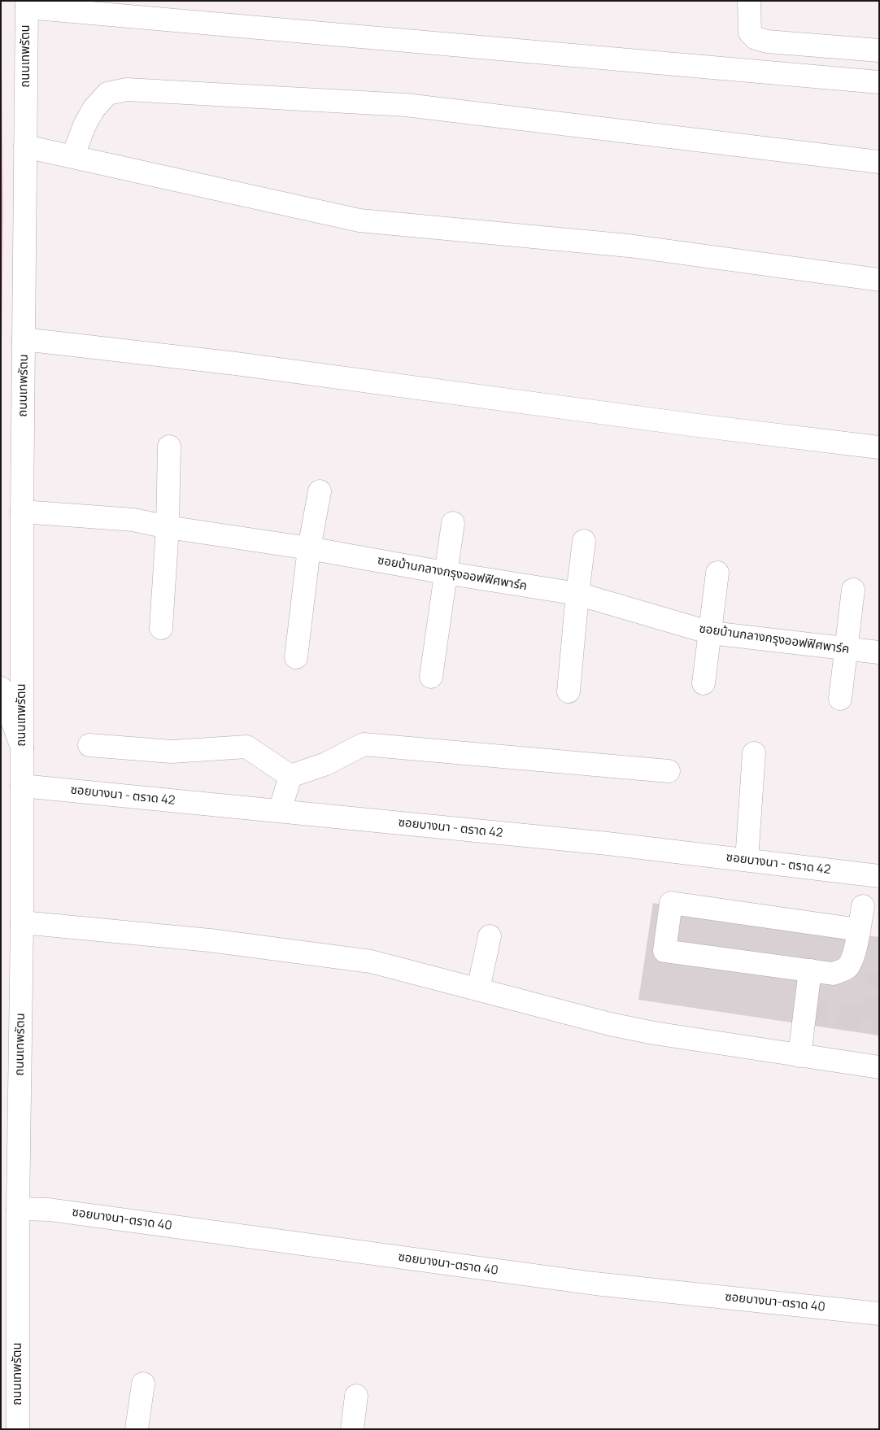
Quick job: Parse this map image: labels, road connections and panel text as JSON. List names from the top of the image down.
{
  "streets": {
    "main road": [
      "ถนนเทพรัตน",
      "ซอยบ้านกลางกรุงออฟฟิศพาร์ค",
      "ซอยบางนา - ตราด 42",
      "ซอยบางนา-ตราด 40"
    ]
  },
  "crossings": [
    ["ถนนเทพรัตน", "ซอยบ้านกลางกรุงออฟฟิศพาร์ค"],
    ["ถนนเทพรัตน", "ซอยบางนา - ตราด 42"],
    ["ถนนเทพรัตน", "ซอยบางนา-ตราด 40"]
  ]
}
